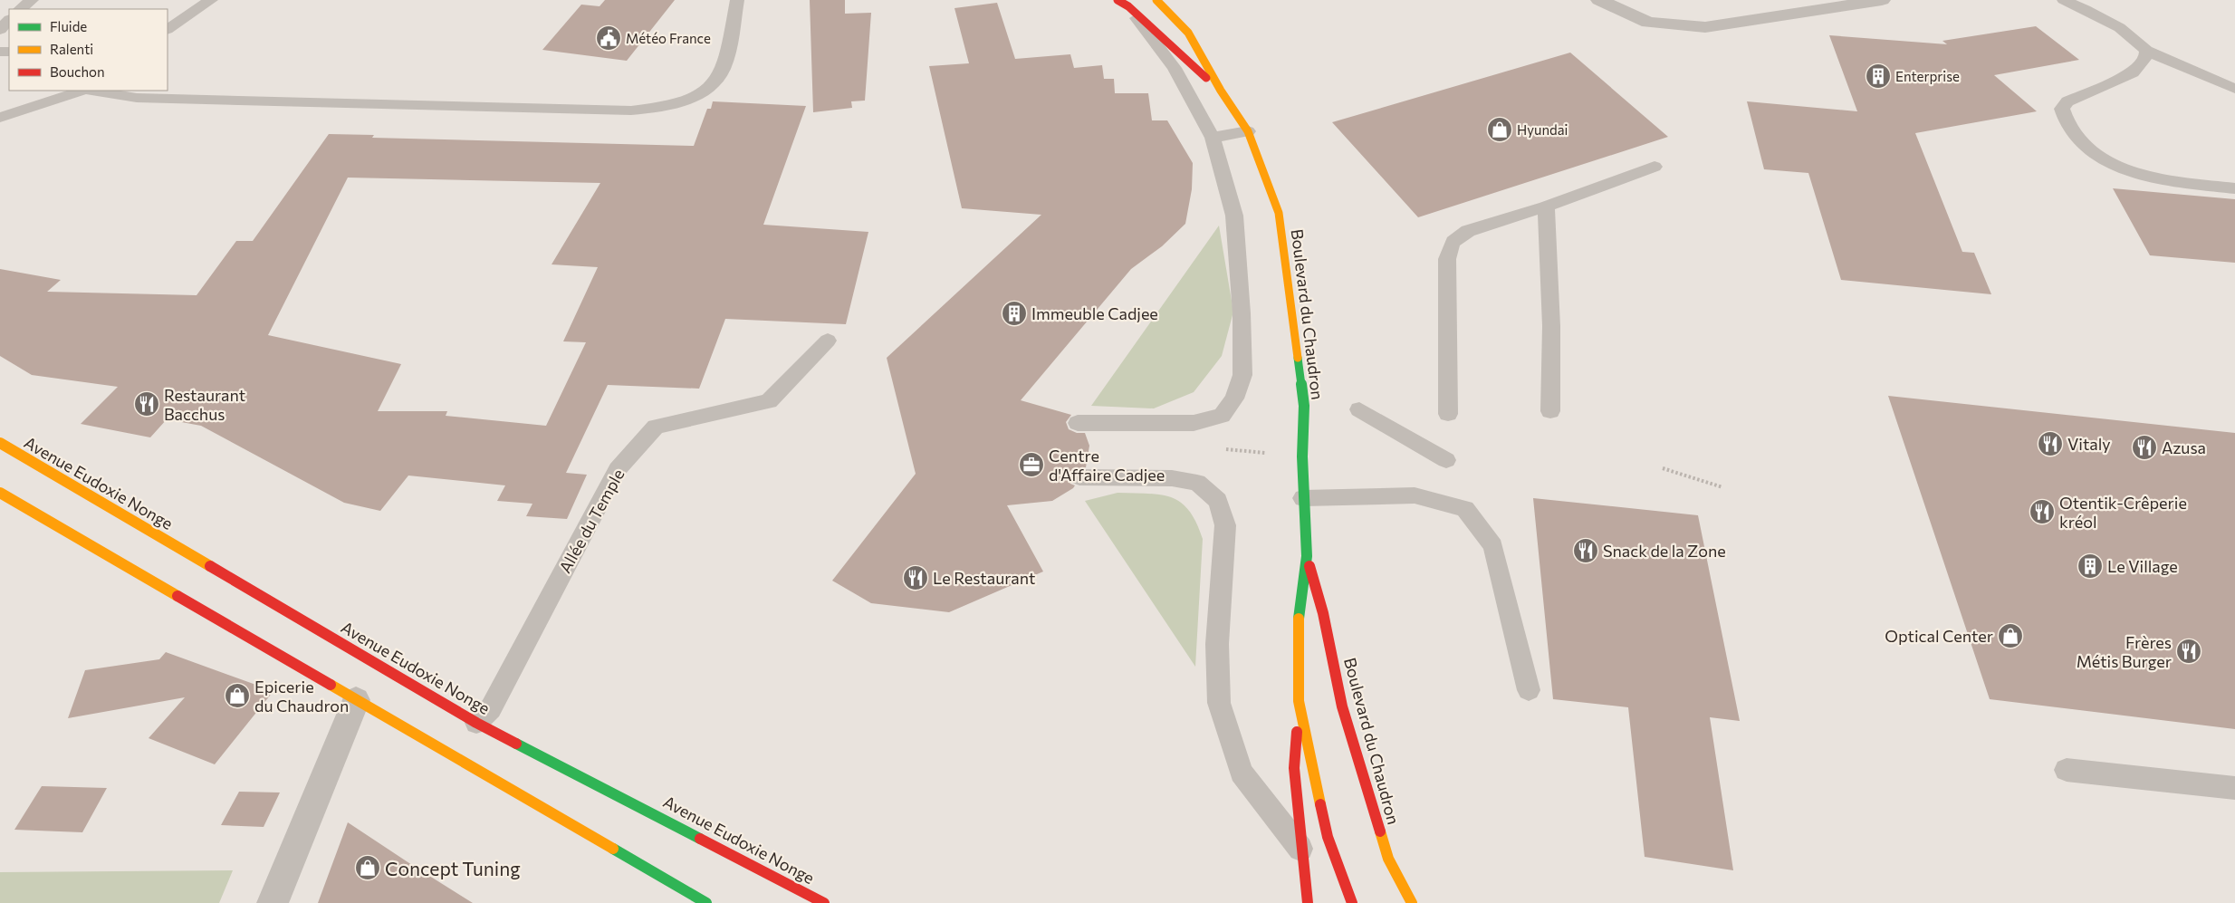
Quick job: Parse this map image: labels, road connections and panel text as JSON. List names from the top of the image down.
{
  "streets": {
    "main road": ["Boulevard du Chaudron", "Avenue Eudoxie Nonge"],
    "lane": ["Allée du Temple"]
  },
  "crossings": [
    ["Avenue Eudoxie Nonge", "Allée du Temple"]
  ],
  "places": {
    "public building": ["Météo France"],
    "building": ["Enterprise", "Immeuble Cadjee", "Le Village"],
    "shop": [
      "Hyundai",
      "Optical Center",
      "Epicerie du Chaudron",
      "Concept Tuning"
    ],
    "restaurant": [
      "Restaurant Bacchus",
      "Vitaly",
      "Azusa",
      "Otentik-Crêperie kréol",
      "Snack de la Zone",
      "Le Restaurant",
      "Frères Métis Burger"
    ],
    "office": ["Centre d'Affaire Cadjee"]
  },
  "legend": ["Fluide", "Ralenti", "Bouchon"]
}
